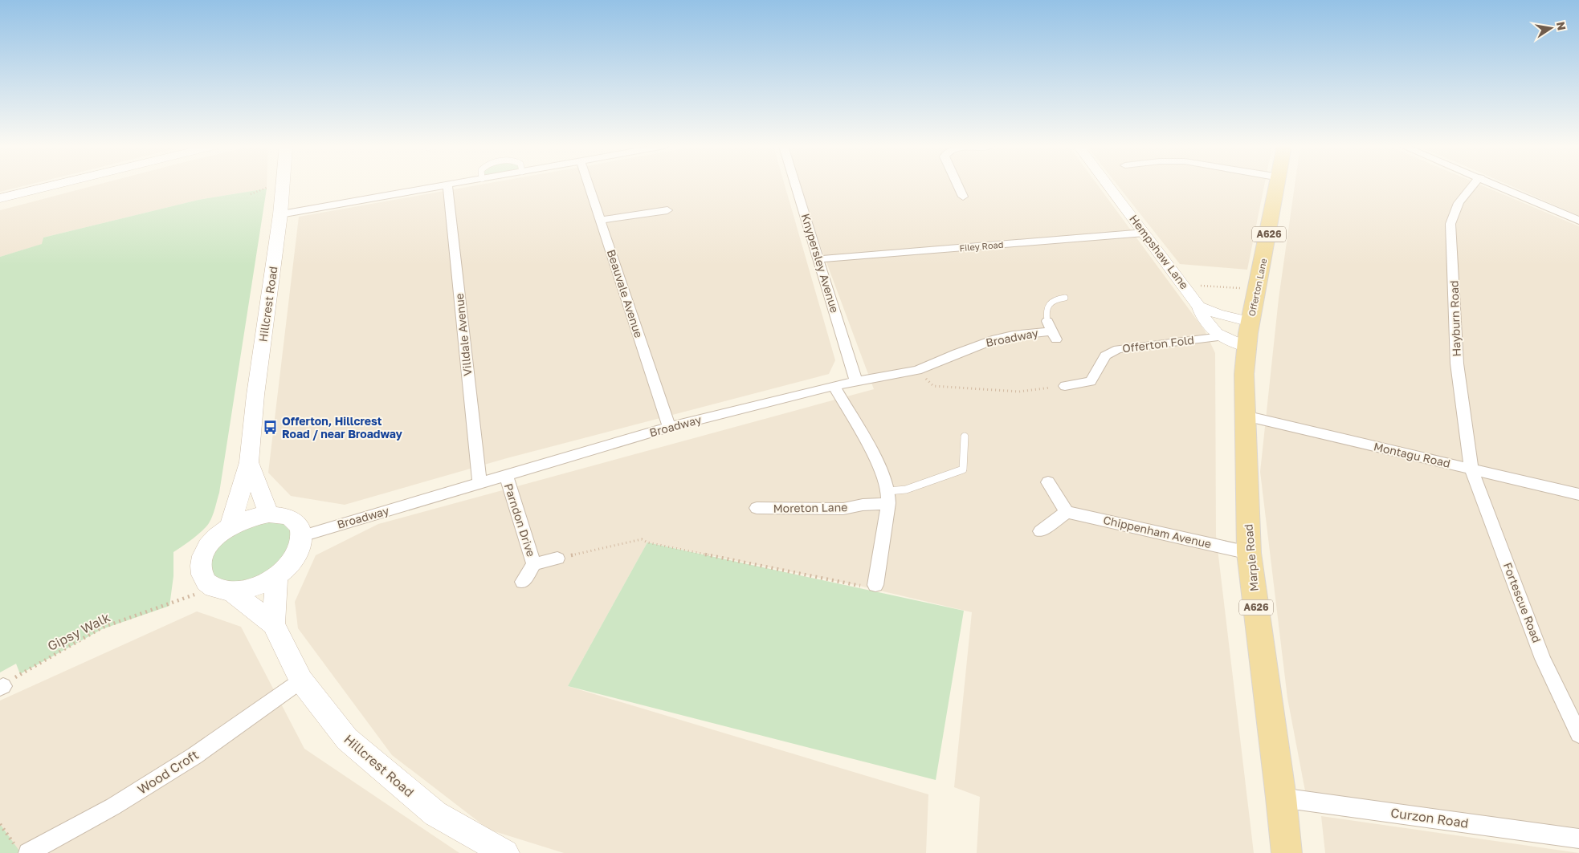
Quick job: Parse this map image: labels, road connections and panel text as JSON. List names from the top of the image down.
{
  "streets": {
    "main road": [
      "A626",
      "Offerton Lane",
      "Hillcrest Road",
      "Marple Road"
    ],
    "street": [
      "Filey Road",
      "Hempshaw Lane",
      "Knypersley Avenue",
      "Beauvale Avenue",
      "Hayburn Road",
      "Villdale Avenue",
      "Broadway",
      "Offerton Fold",
      "Montagu Road",
      "Moreton Lane",
      "Parndon Drive",
      "Chippenham Avenue",
      "Fortescue Road",
      "Wood Croft",
      "Curzon Road"
    ],
    "path": ["Gipsy Walk"]
  },
  "crossings": [
    ["Filey Road", "Hempshaw Lane"],
    ["Filey Road", "Knypersley Avenue"],
    ["Hempshaw Lane", "Offerton Lane"],
    ["Hempshaw Lane", "Offerton Fold"],
    ["Hempshaw Lane", "Marple Road"],
    ["Knypersley Avenue", "Broadway"],
    ["Offerton Lane", "Marple Road"],
    ["Beauvale Avenue", "Broadway"],
    ["Hillcrest Road", "Broadway"],
    ["Hillcrest Road", "Gipsy Walk"],
    ["Hillcrest Road", "Wood Croft"],
    ["Hayburn Road", "Montagu Road"],
    ["Hayburn Road", "Fortescue Road"],
    ["Villdale Avenue", "Broadway"],
    ["Broadway", "Parndon Drive"],
    ["Broadway", "Gipsy Walk"],
    ["Montagu Road", "Marple Road"],
    ["Montagu Road", "Fortescue Road"],
    ["Chippenham Avenue", "Marple Road"],
    ["Marple Road", "Curzon Road"]
  ],
  "places": {
    "bus stop": ["Offerton, Hillcrest Road / near Broadway"]
  },
  "north": "right"
}
